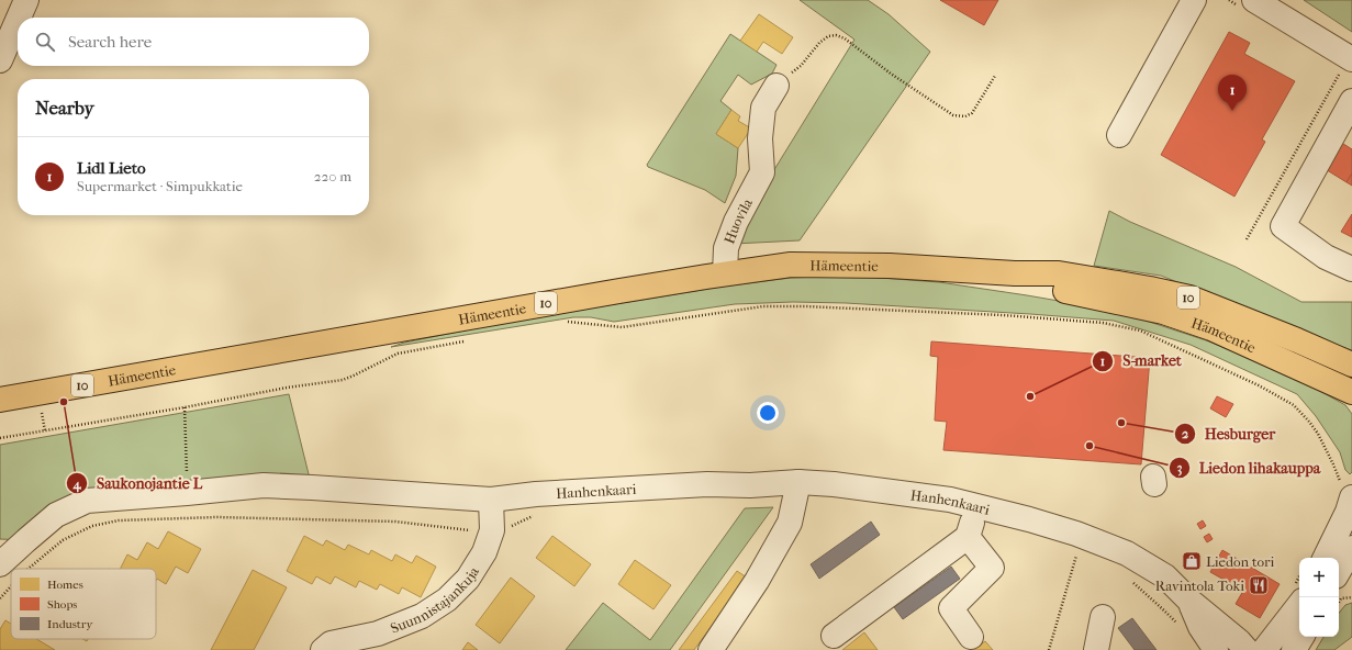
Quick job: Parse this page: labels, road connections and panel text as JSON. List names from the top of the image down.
{
  "streets": {
    "highway": ["Hämeentie", "10"],
    "street": ["Huovila", "Hanhenkaari", "Suunnistajankuja"]
  },
  "crossings": [
    ["Huovila", "Hämeentie"],
    ["Hanhenkaari", "Suunnistajankuja"]
  ],
  "places": {
    "other": [
      "S-market",
      "Saukonojantie L",
      "Hesburger",
      "Liedon lihakauppa"
    ],
    "shop": ["Liedon tori"],
    "restaurant": ["Ravintola Toki"]
  },
  "legend": ["Homes", "Shops", "Industry"],
  "page": {
    "search": "Search here",
    "pins": "1",
    "heading": "Nearby",
    "list": [
      {
        "mark": "1",
        "name": "Lidl Lieto",
        "note": "Supermarket · Simpukkatie",
        "value": "220 m"
      }
    ],
    "map_buttons": ["+", "−"]
  }
}
